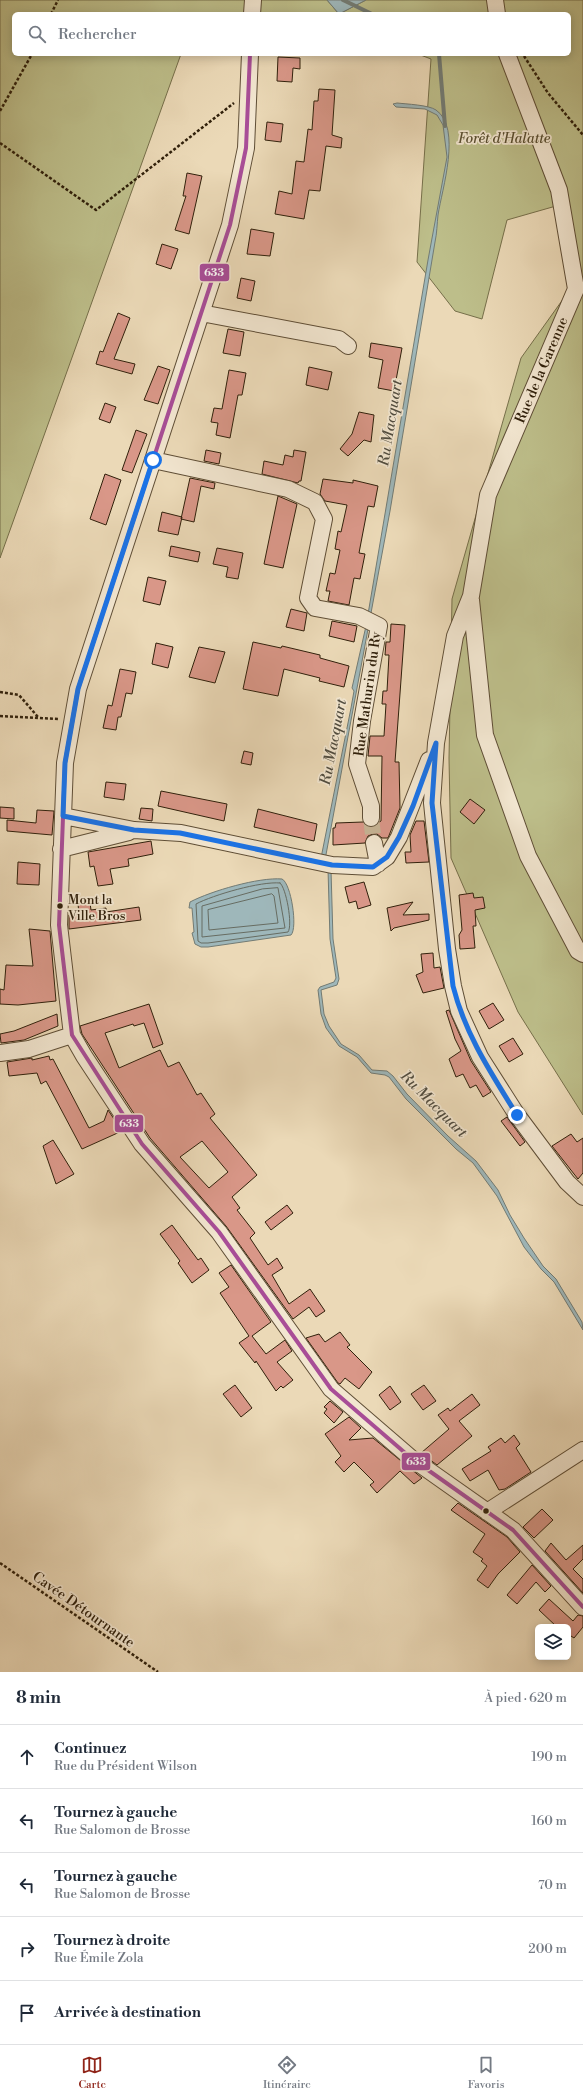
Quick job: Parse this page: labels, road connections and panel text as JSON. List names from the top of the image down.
{
  "streets": {
    "street": ["Rue de la Garenne", "Rue Mathurin du Ry"],
    "path": ["Cavée Détournante"]
  },
  "water": ["Ru Macquart"],
  "parks": ["Forêt d'Halatte"],
  "places": ["Mont la Ville Bros"],
  "lines": ["transit line 633"],
  "page": {
    "search": "Rechercher",
    "heading": ["8 min", "À pied · 620 m"],
    "list": [
      ["Continuez", "Rue du Président Wilson", "190 m"],
      ["Tournez à gauche", "Rue Salomon de Brosse", "160 m"],
      ["Tournez à gauche", "Rue Salomon de Brosse", "70 m"],
      ["Tournez à droite", "Rue Émile Zola", "200 m"],
      "Arrivée à destination"
    ],
    "nav": ["Carte", "Itinéraire", "Favoris"]
  }
}
